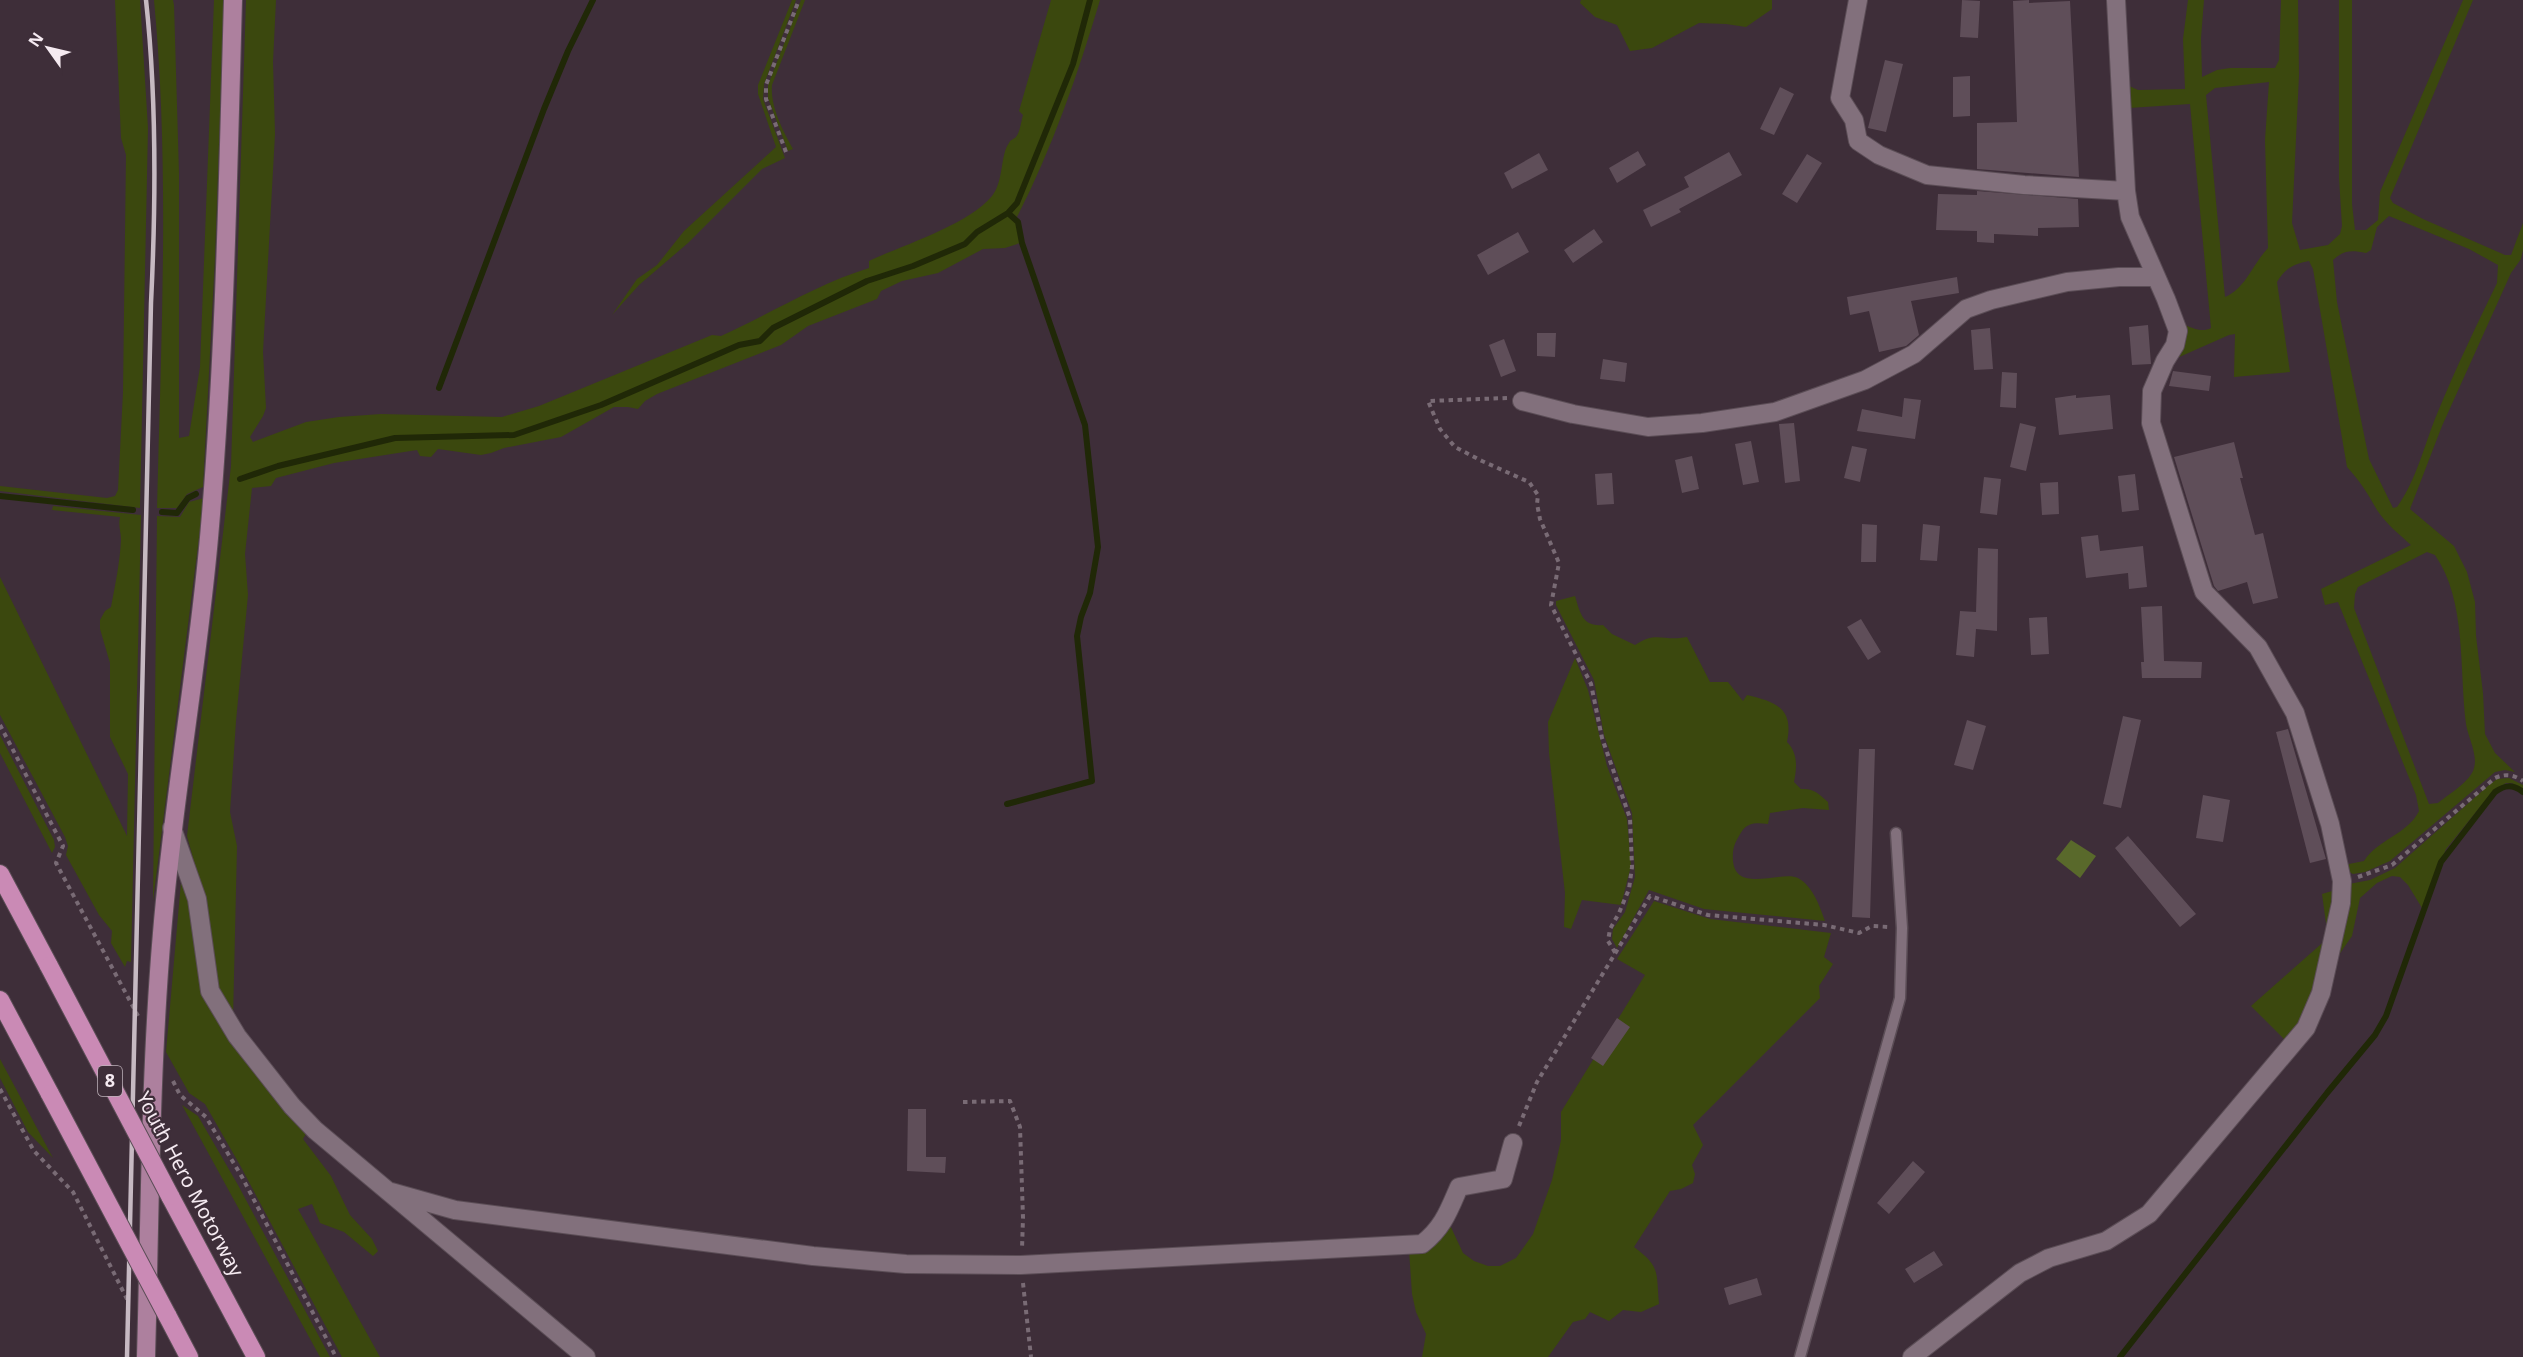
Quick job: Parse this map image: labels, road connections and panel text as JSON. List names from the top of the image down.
{
  "streets": {
    "highway": ["8", "Youth Hero Motorway"]
  },
  "north": "top left"
}
